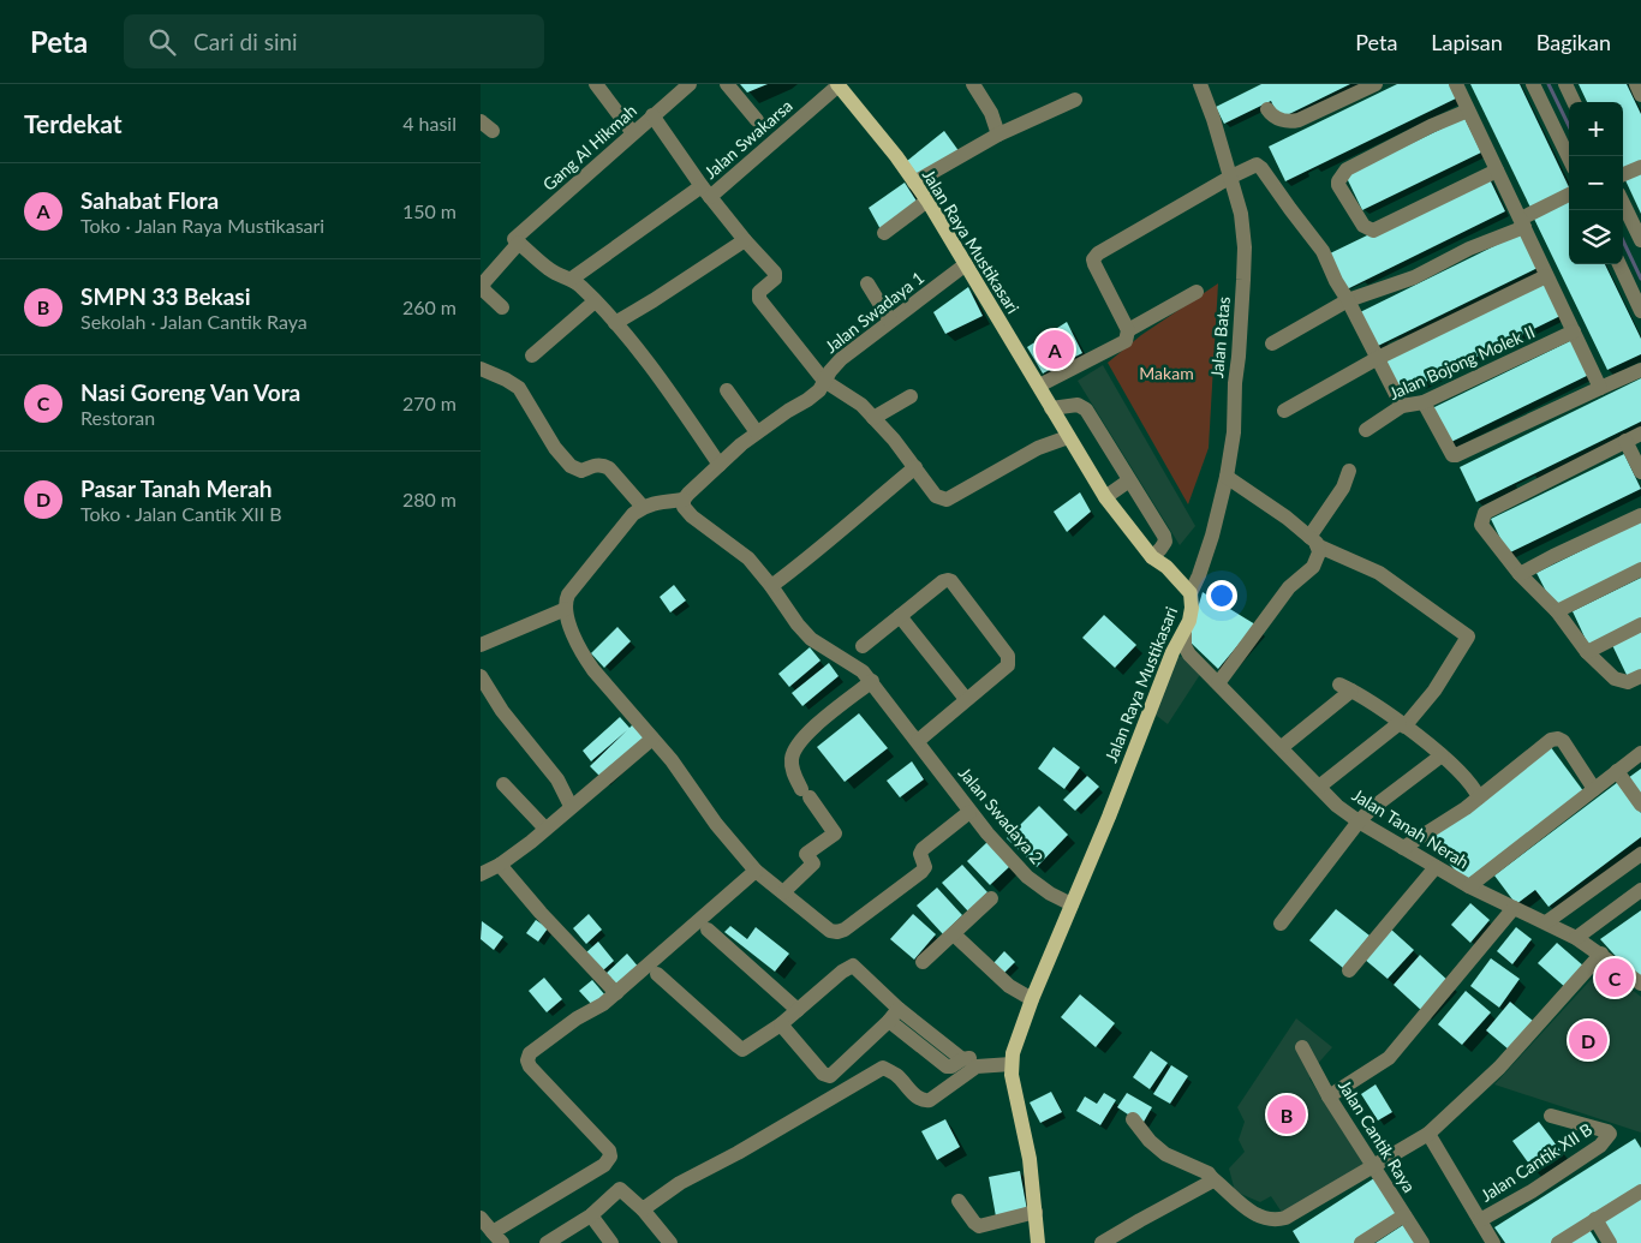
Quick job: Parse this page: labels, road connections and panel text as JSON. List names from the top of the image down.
{
  "streets": {
    "main road": ["Jalan Raya Mustikasari"],
    "street": [
      "Jalan Swakarsa",
      "Gang Al Hikmah",
      "Jalan Swadaya 1",
      "Jalan Batas",
      "Jalan Bojong Molek II",
      "Jalan Swadaya 2",
      "Jalan Tanah Nerah",
      "Jalan Cantik Raya",
      "Jalan Cantik XII B"
    ]
  },
  "crossings": [
    ["Jalan Swakarsa", "Jalan Raya Mustikasari"],
    ["Jalan Raya Mustikasari", "Jalan Swadaya 1"],
    ["Jalan Raya Mustikasari", "Jalan Batas"],
    ["Jalan Raya Mustikasari", "Jalan Swadaya 2"],
    ["Jalan Raya Mustikasari", "Jalan Tanah Nerah"]
  ],
  "parks": ["Makam"],
  "page": {
    "header": "Peta",
    "search": "Cari di sini",
    "nav": ["Peta", "Lapisan", "Bagikan"],
    "heading": ["Terdekat", "4 hasil"],
    "map_buttons": ["+", "−"],
    "list": [
      {
        "mark": "A",
        "name": "Sahabat Flora",
        "note": "Toko · Jalan Raya Mustikasari",
        "value": "150 m"
      },
      {
        "mark": "B",
        "name": "SMPN 33 Bekasi",
        "note": "Sekolah · Jalan Cantik Raya",
        "value": "260 m"
      },
      {
        "mark": "C",
        "name": "Nasi Goreng Van Vora",
        "note": "Restoran",
        "value": "270 m"
      },
      {
        "mark": "D",
        "name": "Pasar Tanah Merah",
        "note": "Toko · Jalan Cantik XII B",
        "value": "280 m"
      }
    ],
    "pins": [
      "A",
      "C",
      "D",
      "B"
    ]
  }
}
